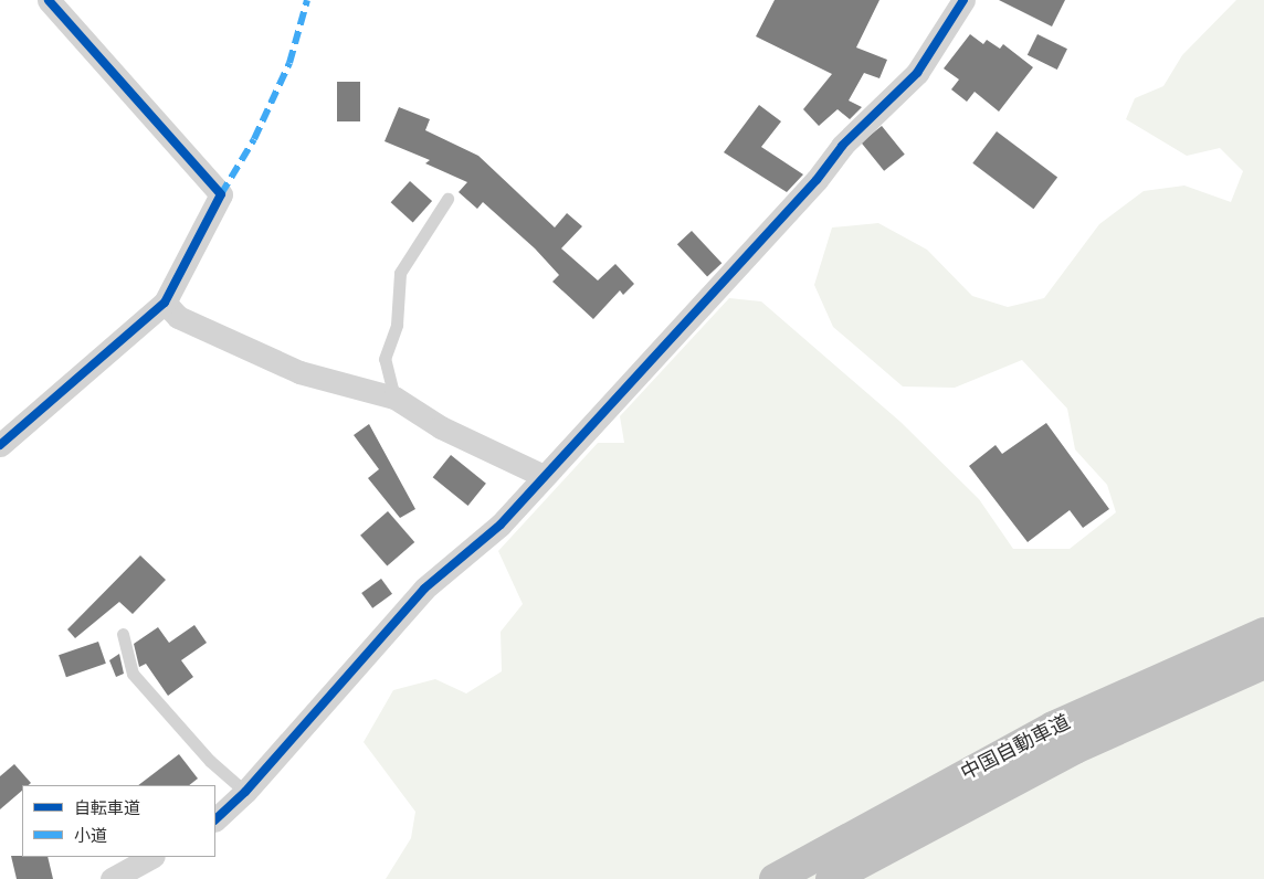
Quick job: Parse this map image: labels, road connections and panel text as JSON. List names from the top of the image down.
{
  "streets": {
    "highway": ["中国自動車道"]
  },
  "legend": ["自転車道", "小道"]
}
